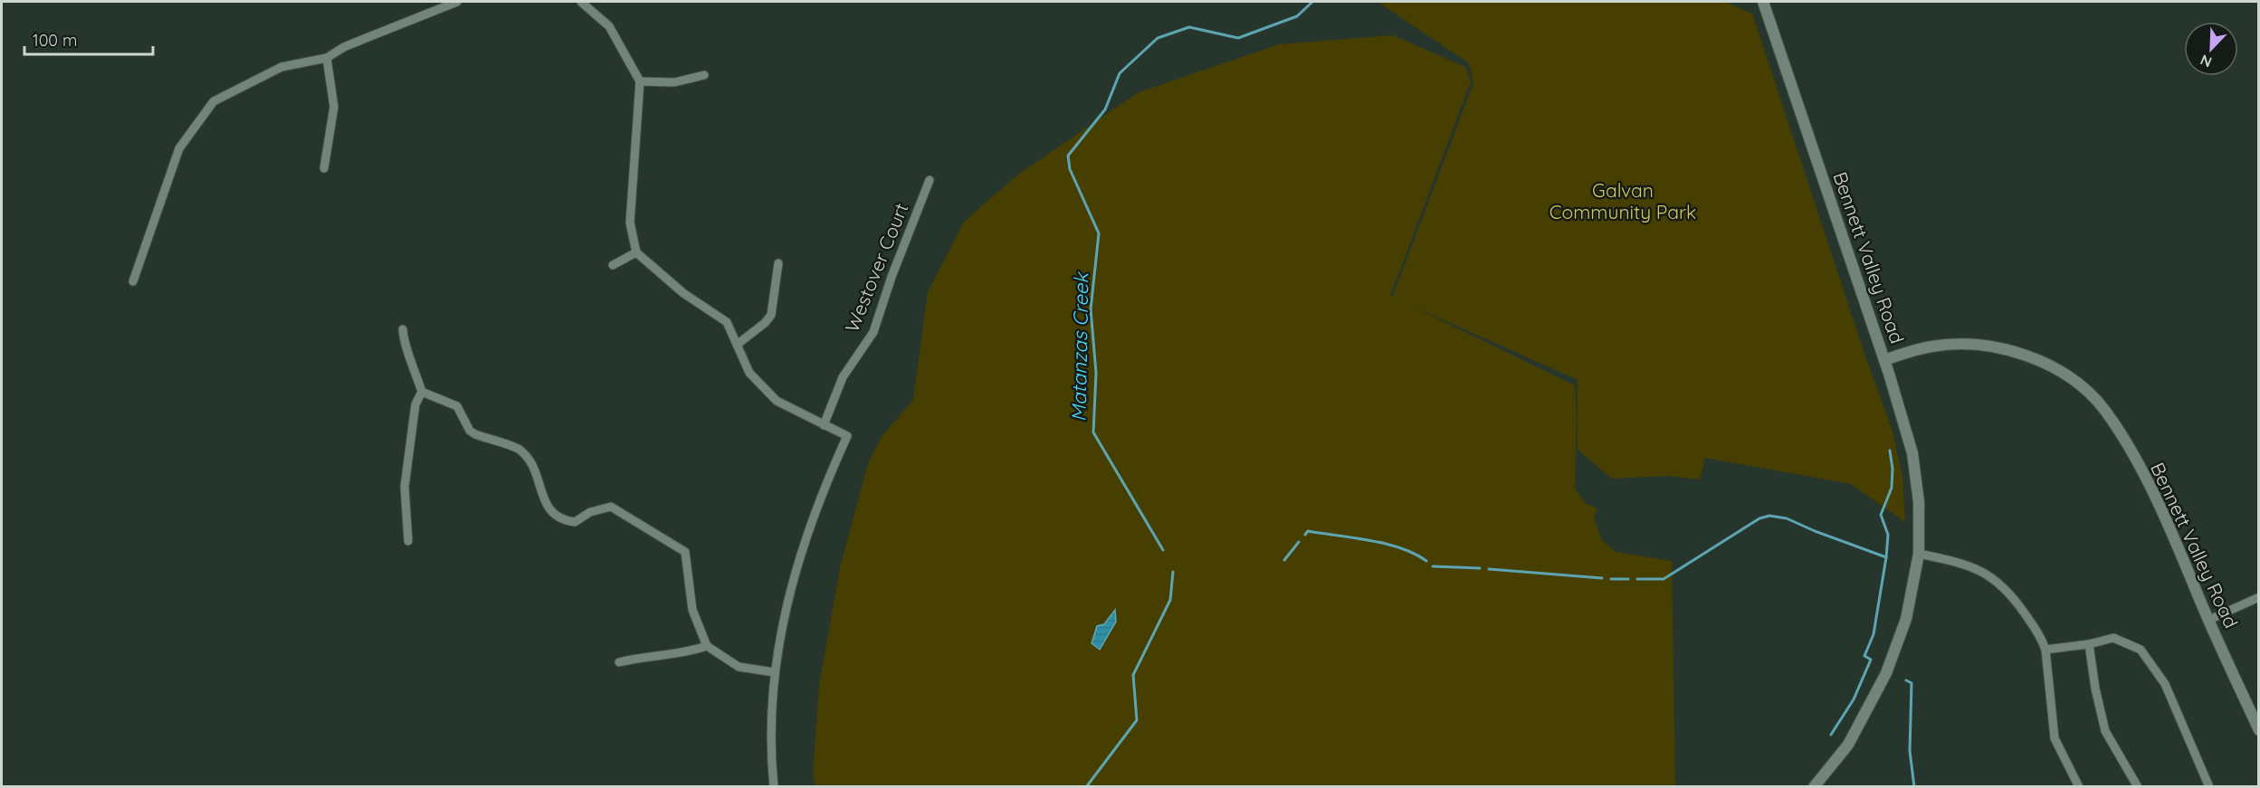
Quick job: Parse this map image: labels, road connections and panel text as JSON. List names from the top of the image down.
{
  "streets": {
    "street": ["Bennett Valley Road", "Westover Court"]
  },
  "water": ["Matanzas Creek"],
  "parks": ["Galvan Community Park"],
  "scale_bar": "100 m",
  "north": "bottom left"
}
